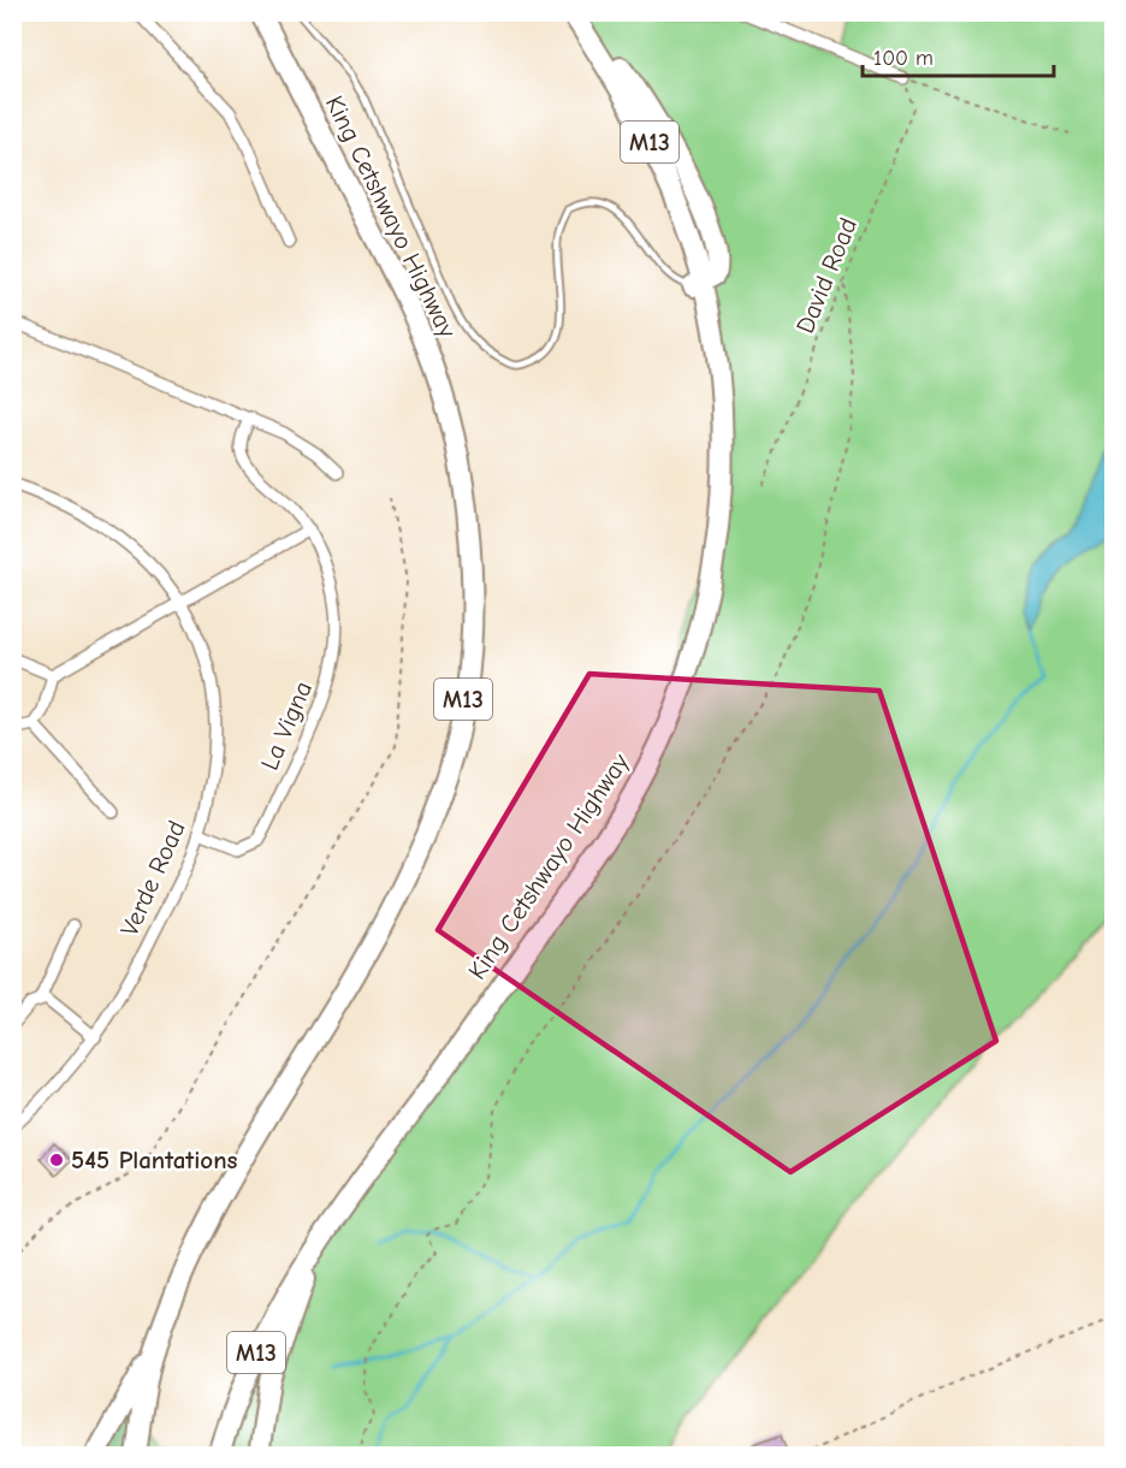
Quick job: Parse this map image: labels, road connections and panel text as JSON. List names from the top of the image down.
{
  "streets": {
    "highway": ["M13", "King Cetshwayo Highway"],
    "street": ["La Vigna", "Verde Road"],
    "path": ["David Road"]
  },
  "crossings": [
    ["La Vigna", "Verde Road"]
  ],
  "places": ["545 Plantations"],
  "scale_bar": "100 m"
}
